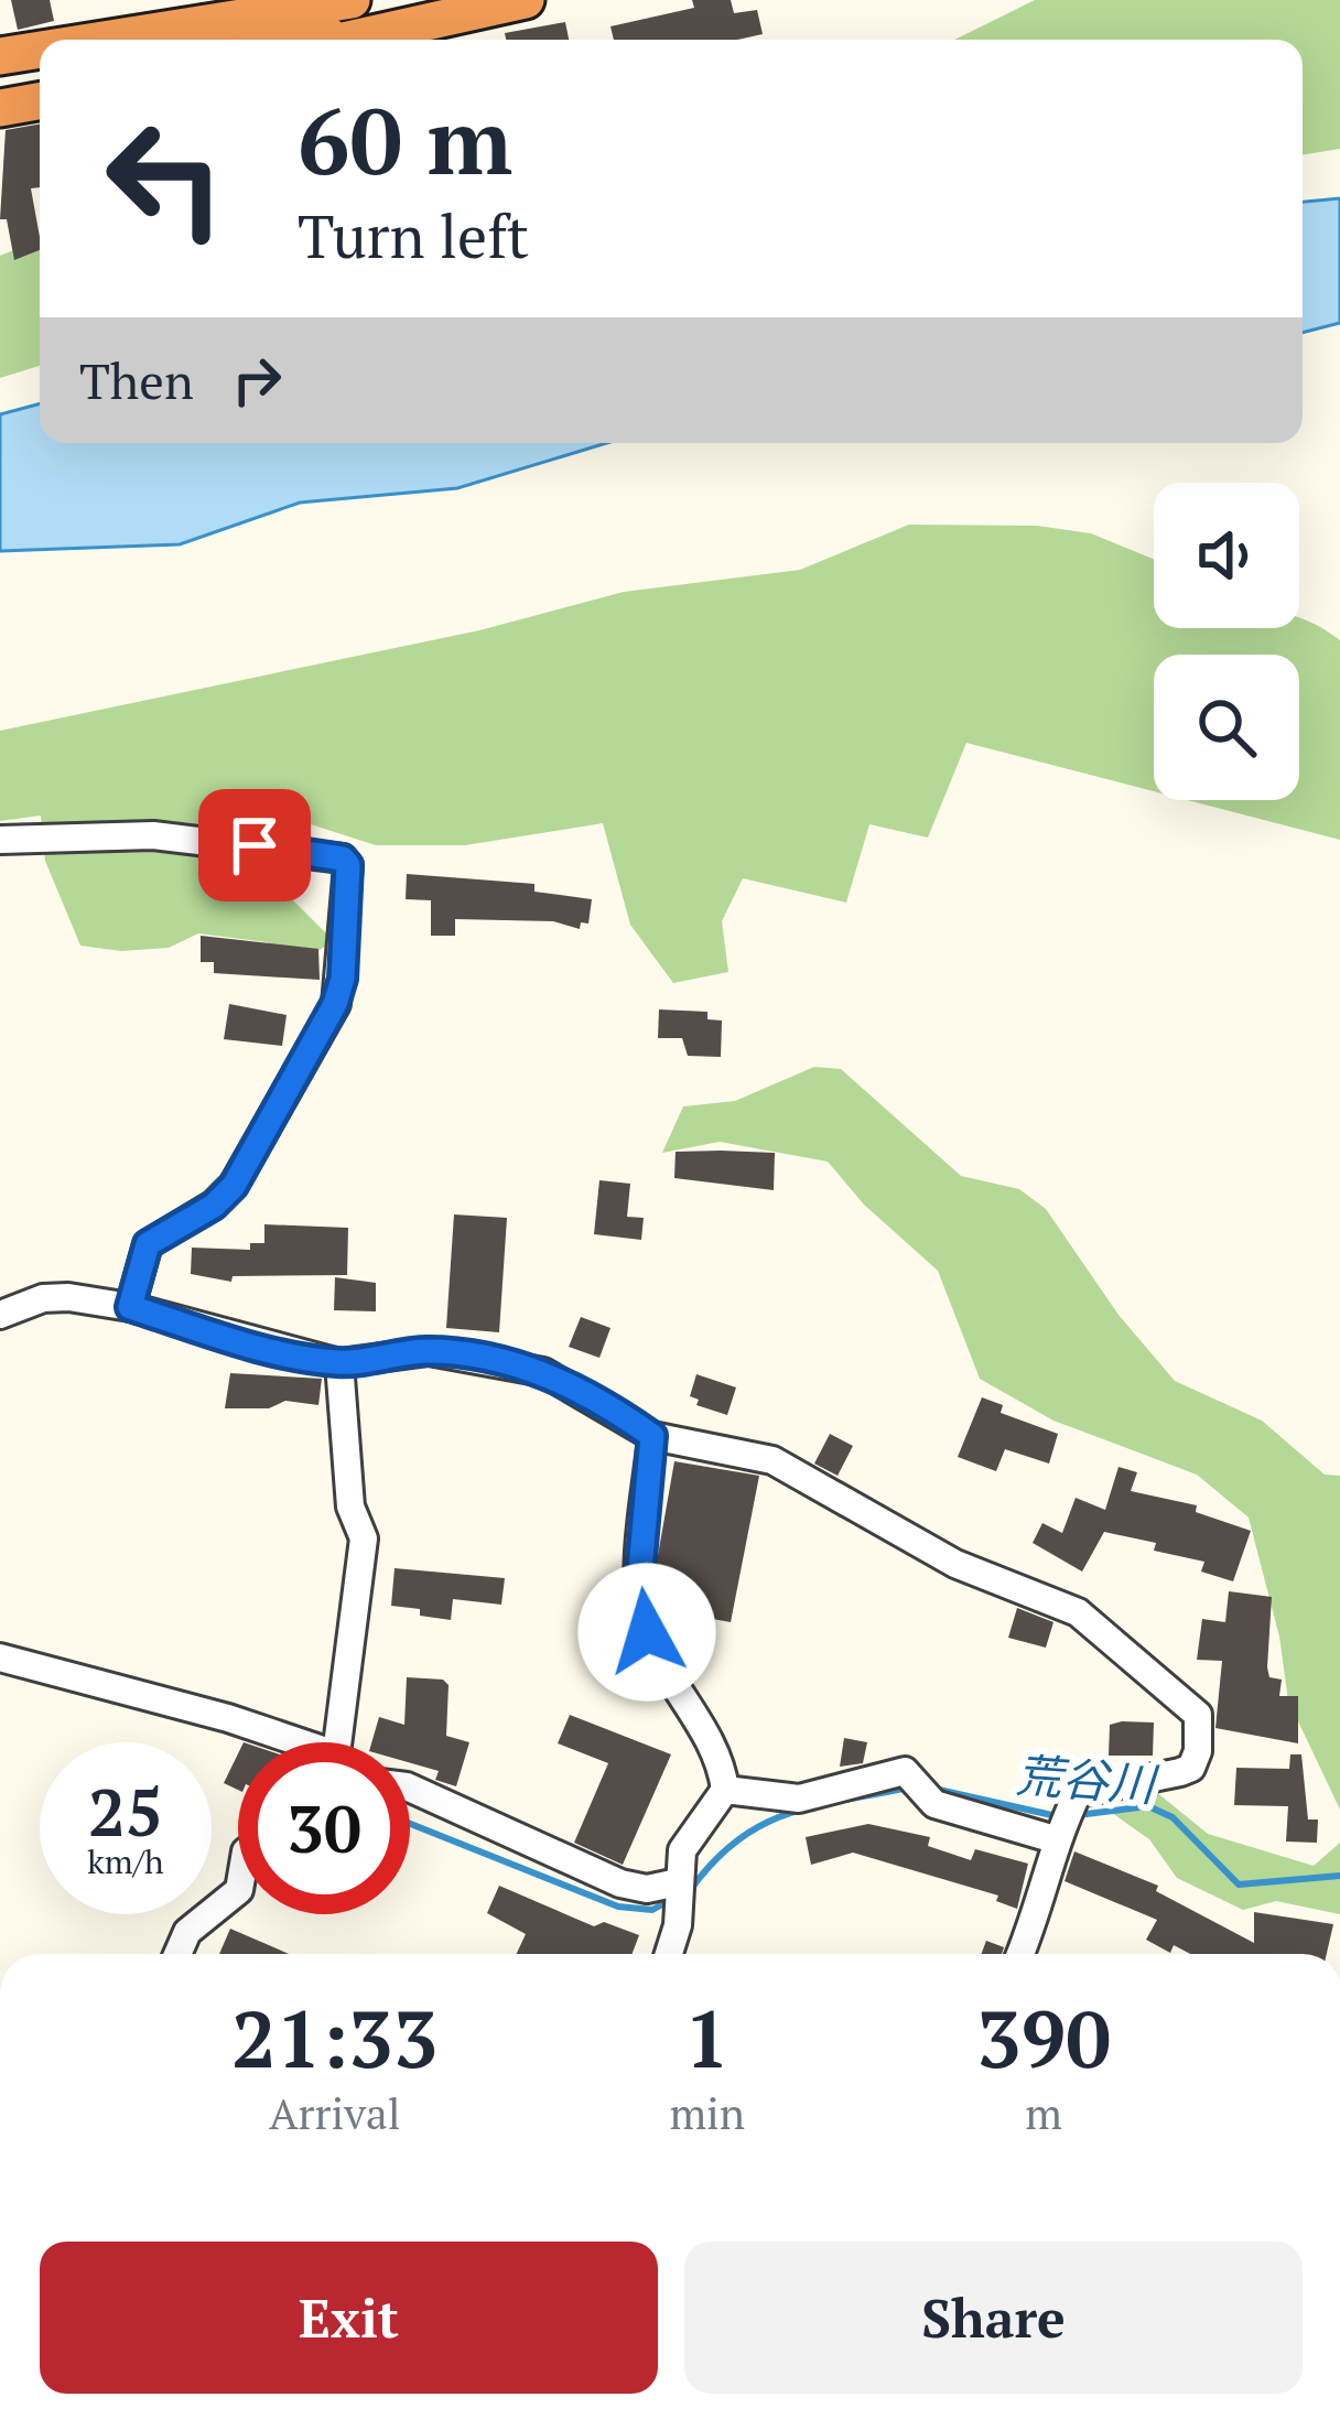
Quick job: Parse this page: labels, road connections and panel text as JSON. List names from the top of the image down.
{
  "water": ["荒谷川"],
  "page": {
    "turn": ["60 m", "Turn left"],
    "then": "Then",
    "speed": "25 km/h",
    "limit": "30",
    "eta": [
      "21:33",
      "Arrival",
      "1",
      "min",
      "390",
      "m"
    ],
    "buttons": ["Exit", "Share"]
  }
}
